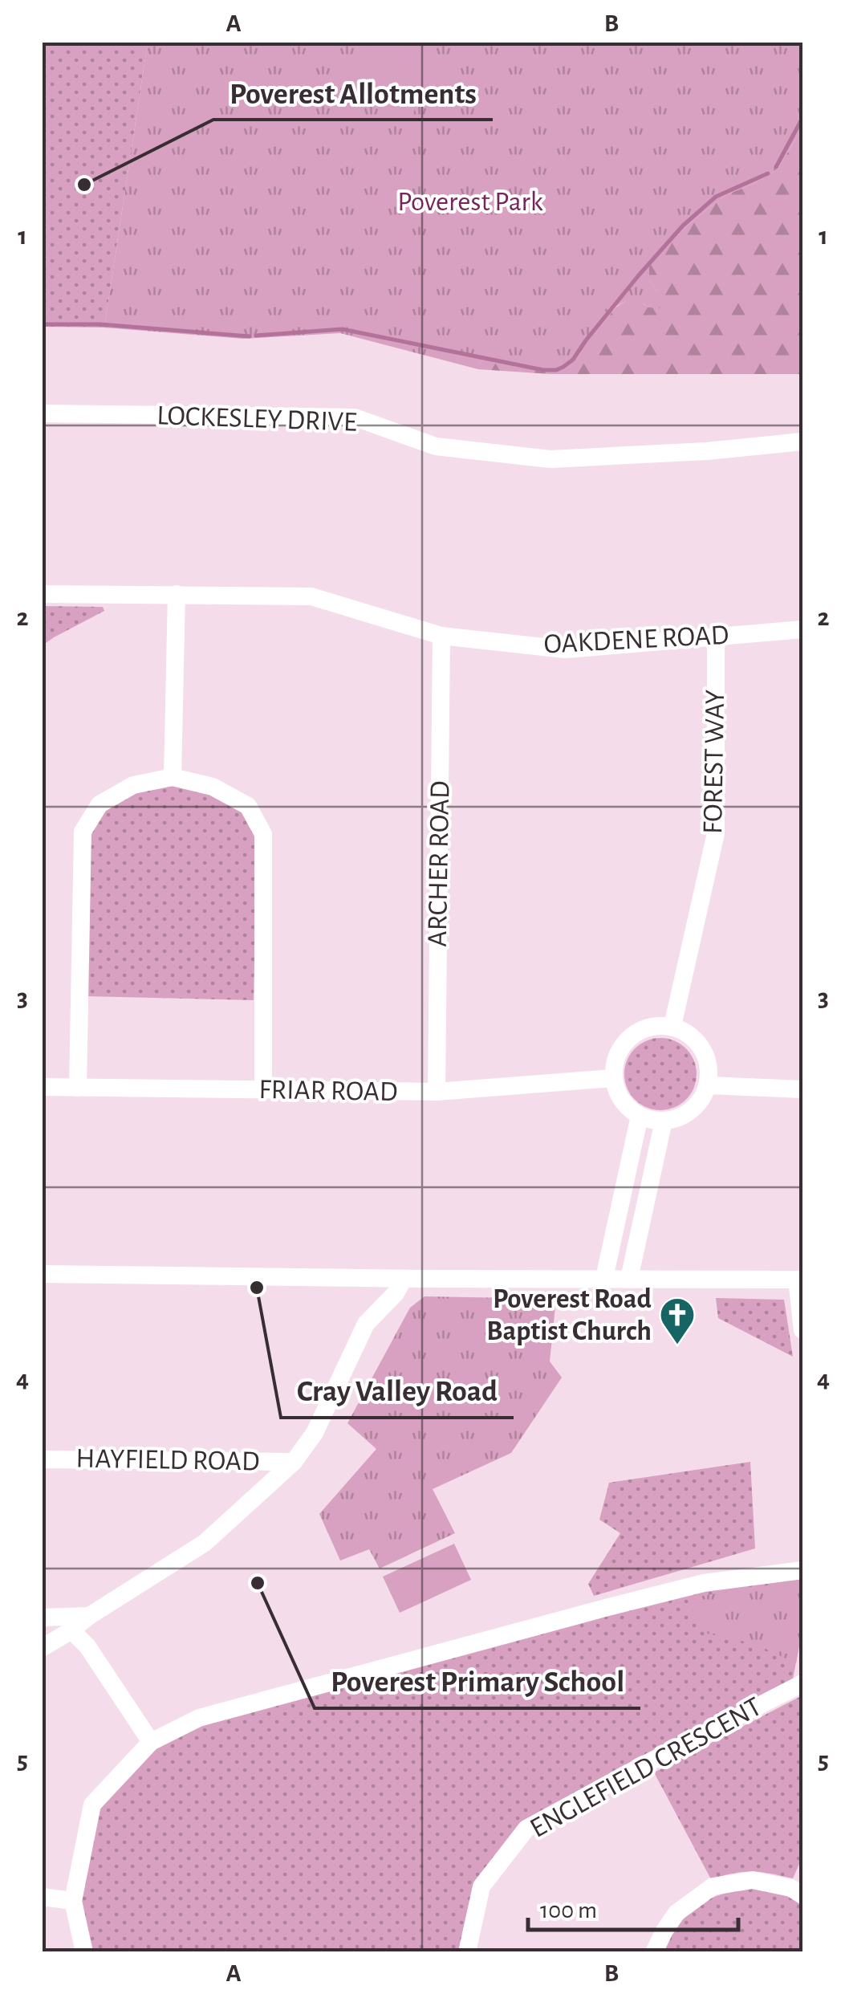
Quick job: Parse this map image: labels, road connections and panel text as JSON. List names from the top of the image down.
{
  "streets": {
    "street": [
      "LOCKESLEY DRIVE",
      "OAKDENE ROAD",
      "FOREST WAY",
      "ARCHER ROAD",
      "FRIAR ROAD",
      "HAYFIELD ROAD",
      "ENGLEFIELD CRESCENT"
    ]
  },
  "crossings": [
    ["OAKDENE ROAD", "FOREST WAY"],
    ["OAKDENE ROAD", "ARCHER ROAD"],
    ["FOREST WAY", "FRIAR ROAD"],
    ["ARCHER ROAD", "FRIAR ROAD"]
  ],
  "parks": ["Poverest Park"],
  "places": {
    "other": ["Poverest Allotments", "Cray Valley Road", "Poverest Primary School"],
    "church": ["Poverest Road Baptist Church"]
  },
  "scale_bar": "100 m",
  "grid": {
    "columns": ["A", "B"],
    "rows": [
      "1",
      "2",
      "3",
      "4",
      "5"
    ]
  }
}
